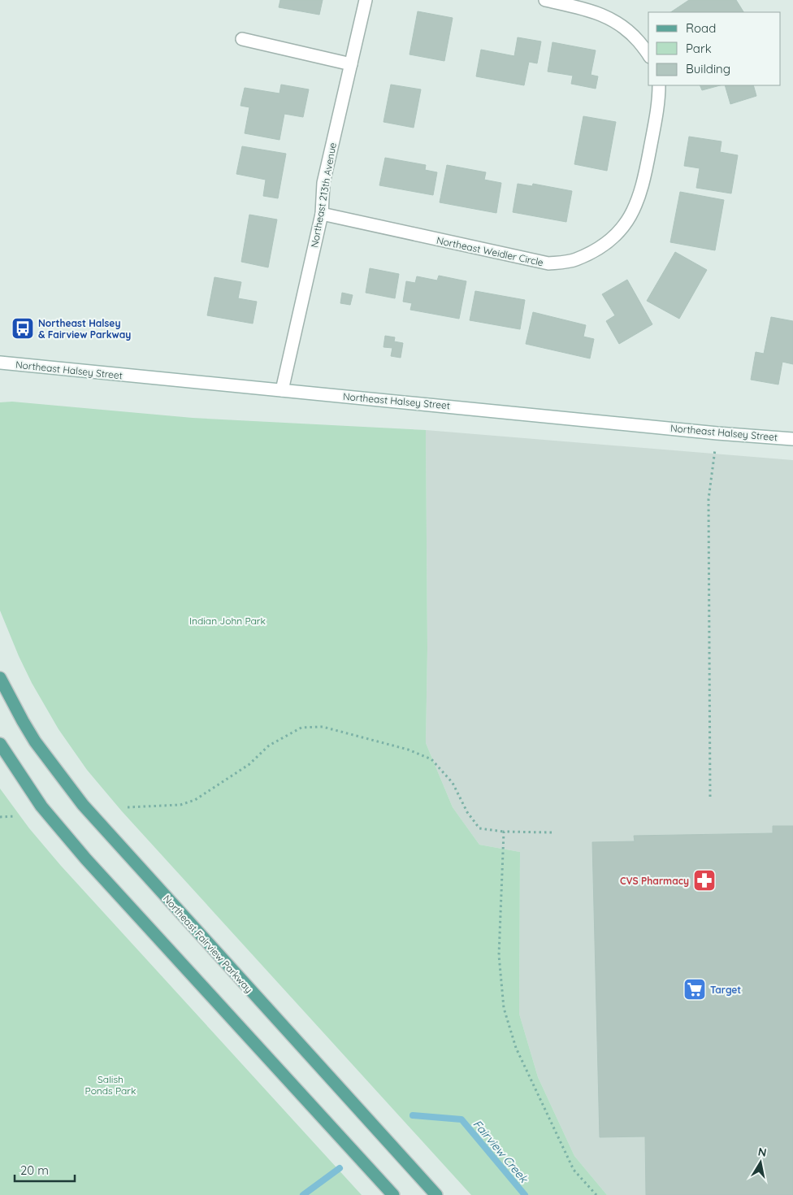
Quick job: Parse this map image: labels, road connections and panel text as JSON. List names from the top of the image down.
{
  "streets": {
    "main road": ["Northeast Fairview Parkway"],
    "street": ["Northeast 213th Avenue", "Northeast Weidler Circle", "Northeast Halsey Street"]
  },
  "crossings": [
    ["Northeast 213th Avenue", "Northeast Weidler Circle"],
    ["Northeast 213th Avenue", "Northeast Halsey Street"]
  ],
  "water": ["Fairview Creek"],
  "parks": ["Indian John Park", "Salish Ponds Park"],
  "places": {
    "bus stop": ["Northeast Halsey & Fairview Parkway"],
    "pharmacy": ["CVS Pharmacy"],
    "supermarket": ["Target"]
  },
  "legend": ["Road", "Park", "Building"],
  "scale_bar": "20 m",
  "north": "top"
}
